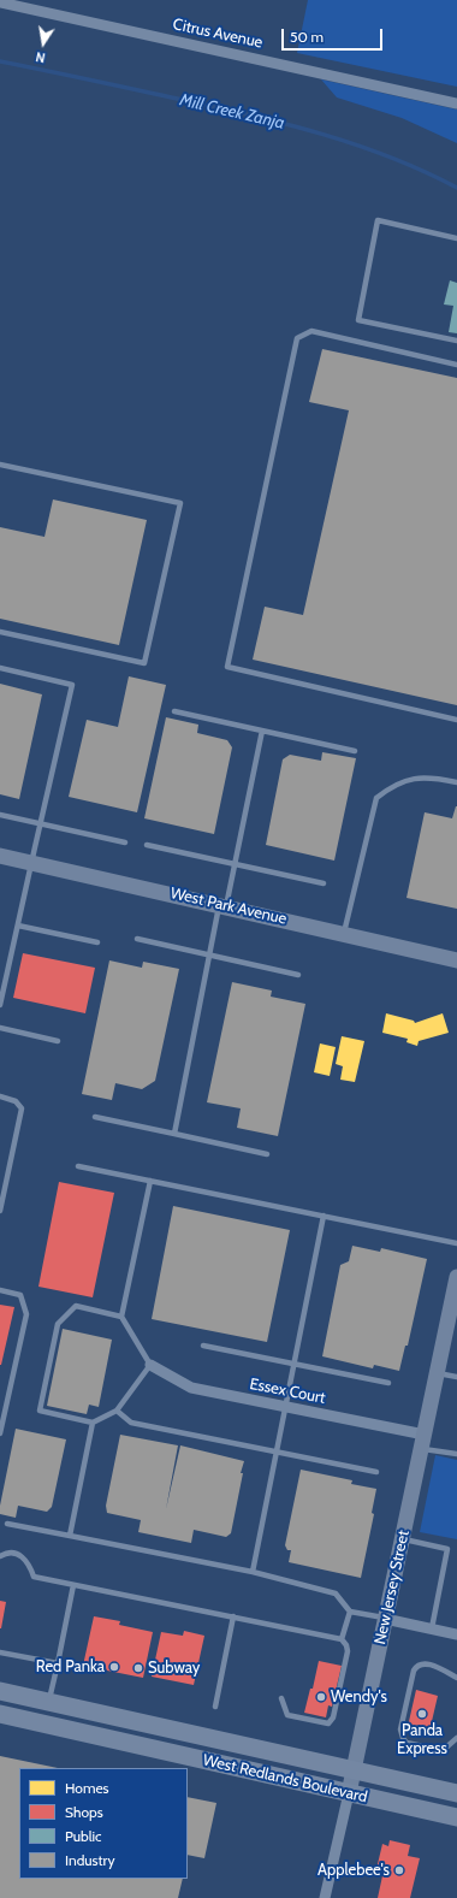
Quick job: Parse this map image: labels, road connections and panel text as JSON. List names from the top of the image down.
{
  "streets": {
    "main road": ["West Redlands Boulevard"],
    "street": [
      "Citrus Avenue",
      "West Park Avenue",
      "Essex Court",
      "New Jersey Street"
    ]
  },
  "crossings": [
    ["Essex Court", "New Jersey Street"],
    ["New Jersey Street", "West Redlands Boulevard"]
  ],
  "water": ["Mill Creek Zanja"],
  "places": [
    "Red Panka",
    "Subway",
    "Wendy's",
    "Panda Express",
    "Applebee's"
  ],
  "legend": [
    "Homes",
    "Shops",
    "Public",
    "Industry"
  ],
  "scale_bar": "50 m",
  "north": "bottom"
}
